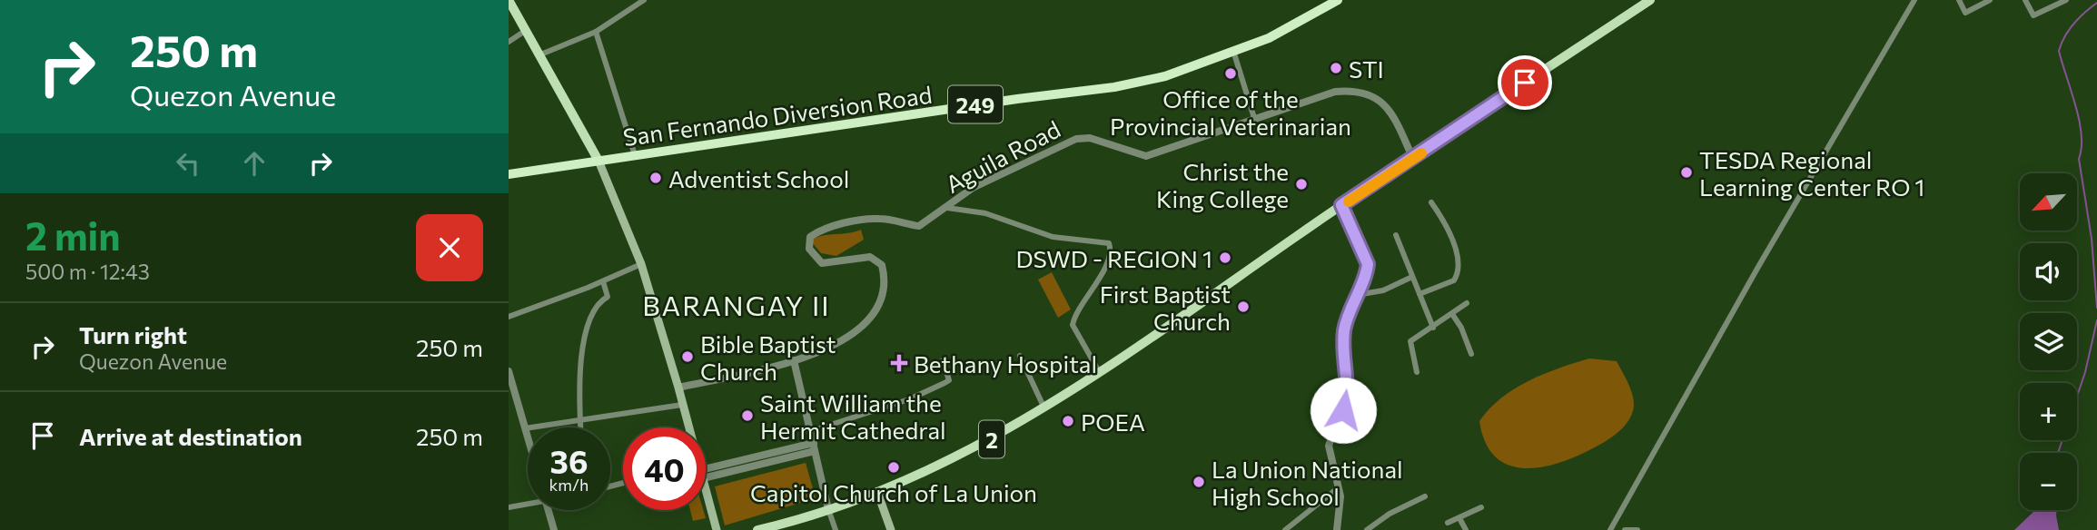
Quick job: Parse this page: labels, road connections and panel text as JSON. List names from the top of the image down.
{
  "streets": {
    "highway": ["249", "San Fernando Diversion Road"],
    "main road": ["2"],
    "street": ["Aguila Road"]
  },
  "crossings": [
    ["Aguila Road", "2"]
  ],
  "districts": ["BARANGAY II"],
  "places": {
    "other": [
      "STI",
      "Office of the Provincial Veterinarian",
      "TESDA Regional Learning Center RO 1",
      "Adventist School",
      "Christ the King College",
      "DSWD - REGION 1",
      "First Baptist Church",
      "Bible Baptist Church",
      "Saint William the Hermit Cathedral",
      "POEA",
      "Capitol Church of La Union",
      "La Union National High School"
    ],
    "health": ["Bethany Hospital"]
  },
  "north": "bottom left",
  "page": {
    "turn": ["250 m", "Quezon Avenue"],
    "map_buttons": ["+", "−"],
    "heading": ["2 min", "500 m · 12:43"],
    "list": [
      {
        "name": "Turn right",
        "note": "Quezon Avenue",
        "value": "250 m"
      },
      {
        "name": "Arrive at destination",
        "value": "250 m"
      }
    ],
    "speed": "36 km/h",
    "limit": "40"
  }
}
